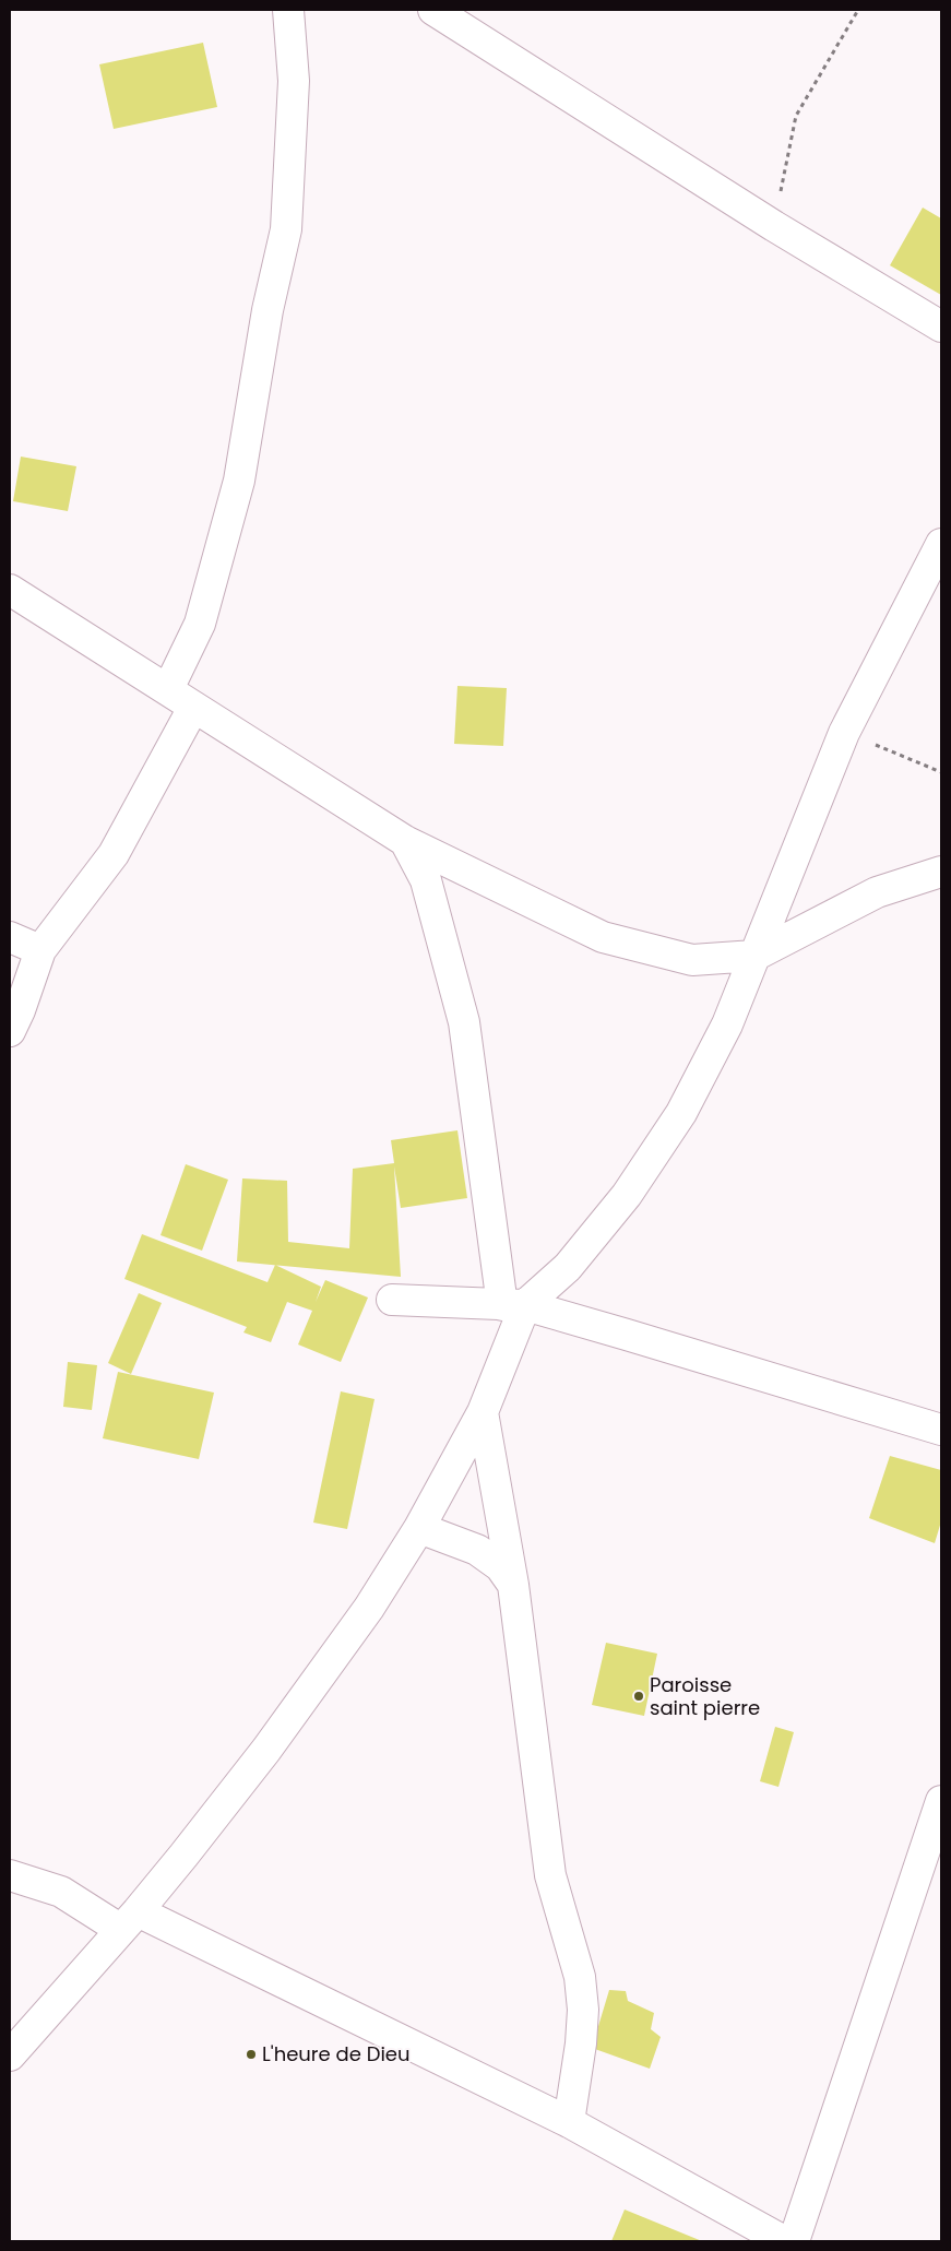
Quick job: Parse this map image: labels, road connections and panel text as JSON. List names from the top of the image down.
{
  "places": ["Paroisse saint pierre", "L'heure de Dieu"]
}
